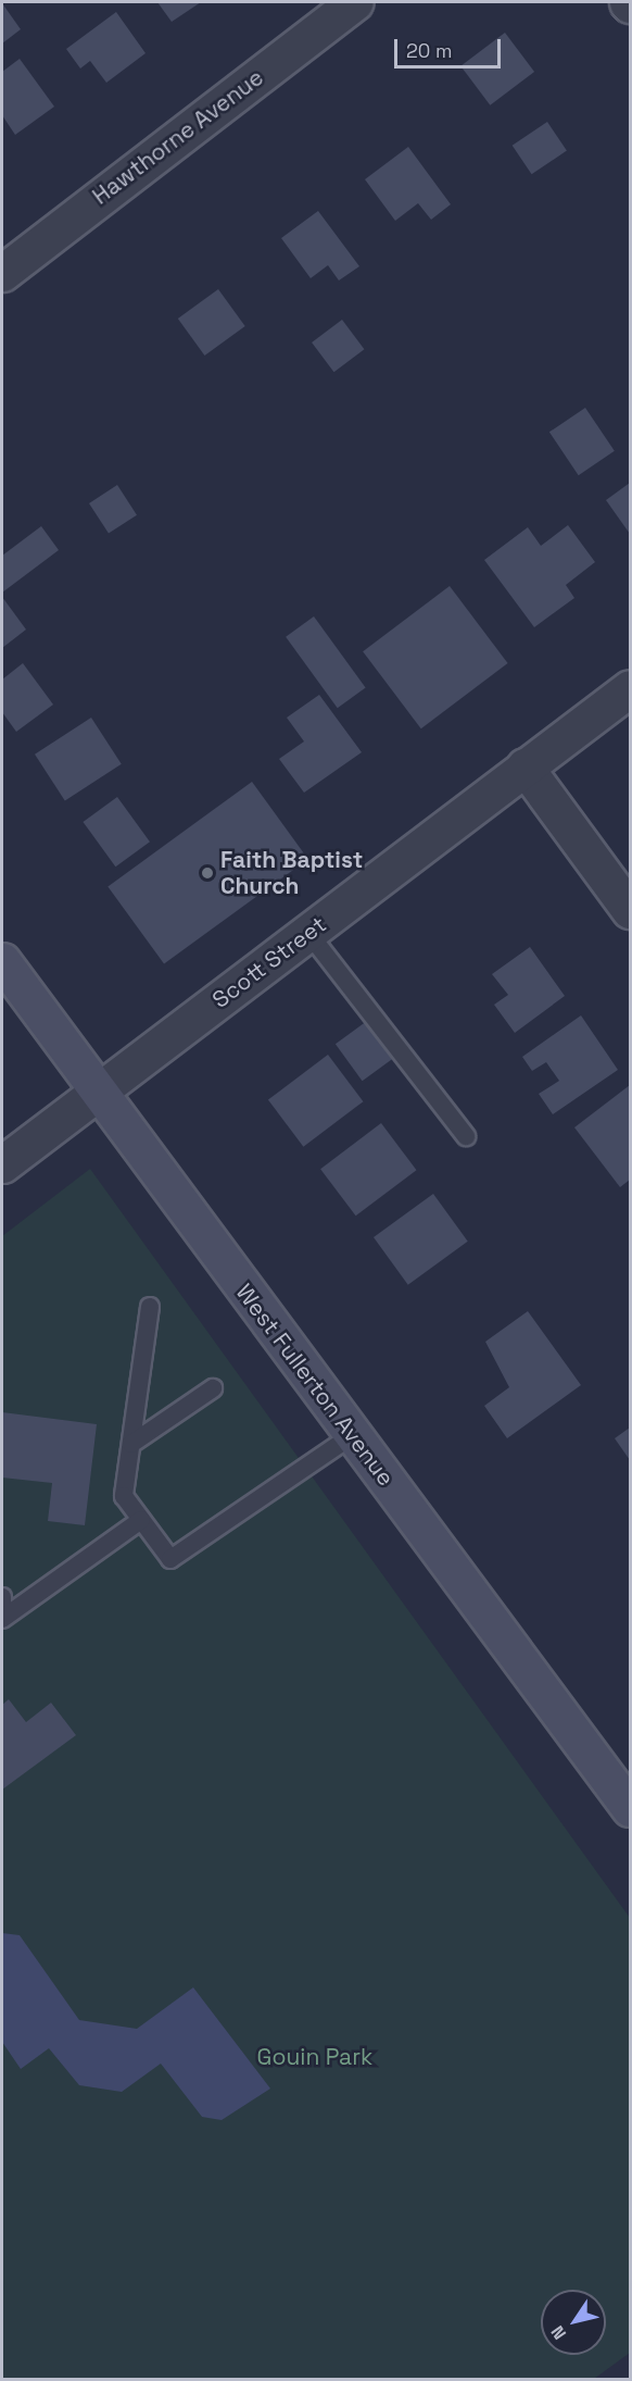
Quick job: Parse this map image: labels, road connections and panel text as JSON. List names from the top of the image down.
{
  "streets": {
    "street": ["Hawthorne Avenue", "Scott Street", "West Fullerton Avenue"]
  },
  "crossings": [
    ["Scott Street", "West Fullerton Avenue"]
  ],
  "parks": ["Gouin Park"],
  "places": ["Faith Baptist Church"],
  "scale_bar": "20 m",
  "north": "bottom left"
}
